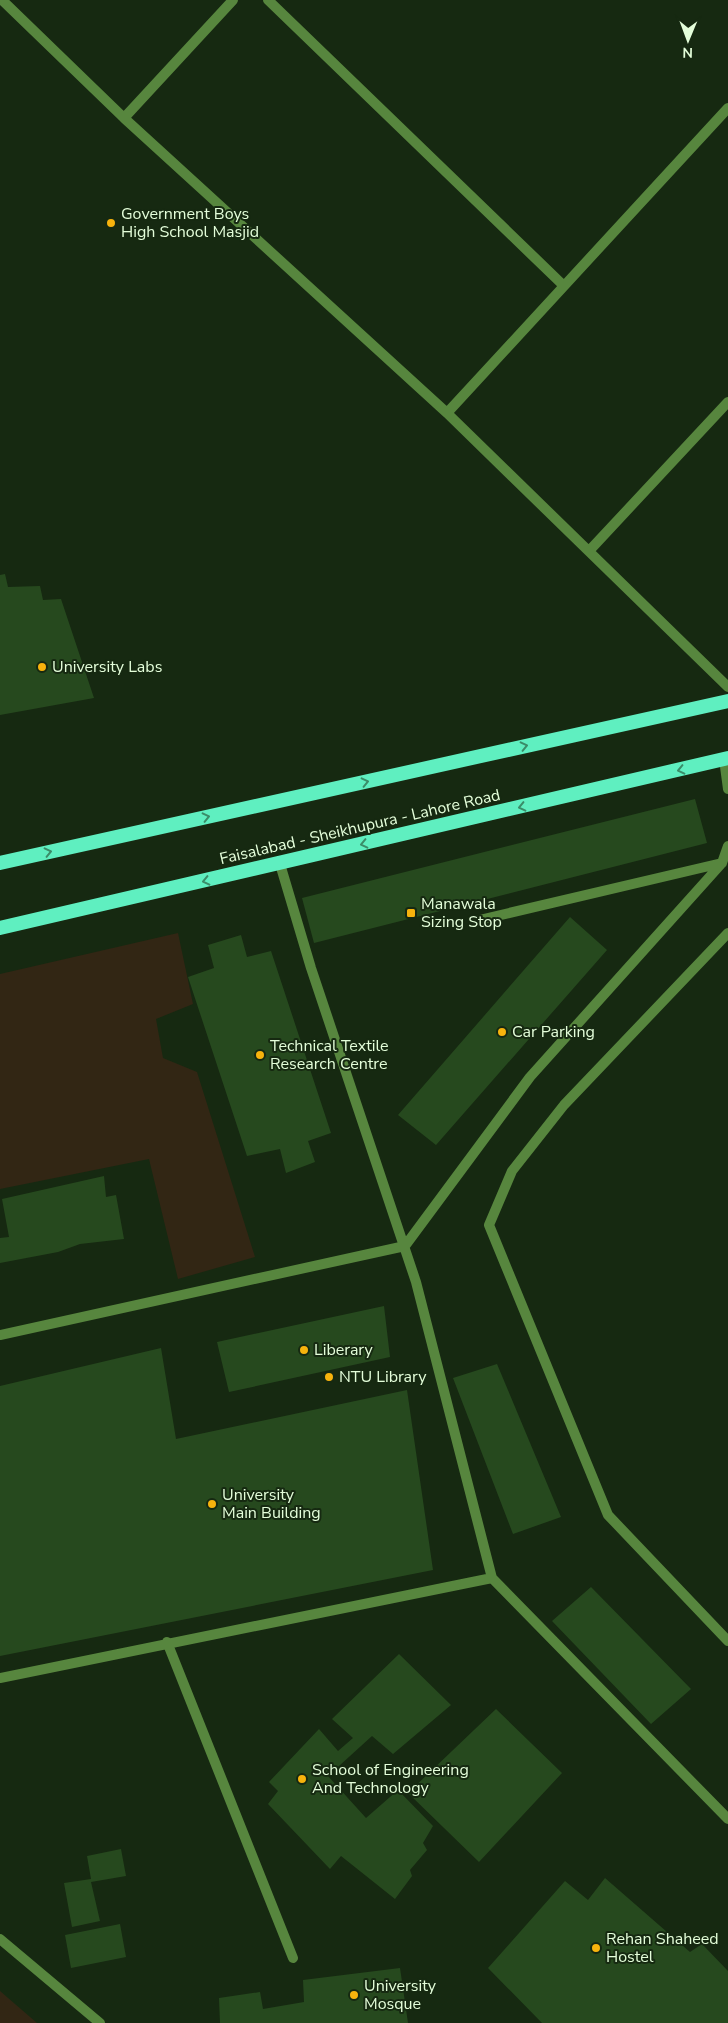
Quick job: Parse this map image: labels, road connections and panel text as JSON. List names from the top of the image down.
{
  "streets": {
    "highway": ["Faisalabad - Sheikhupura - Lahore Road"]
  },
  "places": {
    "other": [
      "Government Boys High School Masjid",
      "University Labs",
      "Car Parking",
      "Technical Textile Research Centre",
      "Liberary",
      "NTU Library",
      "University Main Building",
      "School of Engineering And Technology",
      "Rehan Shaheed Hostel",
      "University Mosque"
    ],
    "transit": ["Manawala Sizing Stop"]
  },
  "north": "bottom"
}
